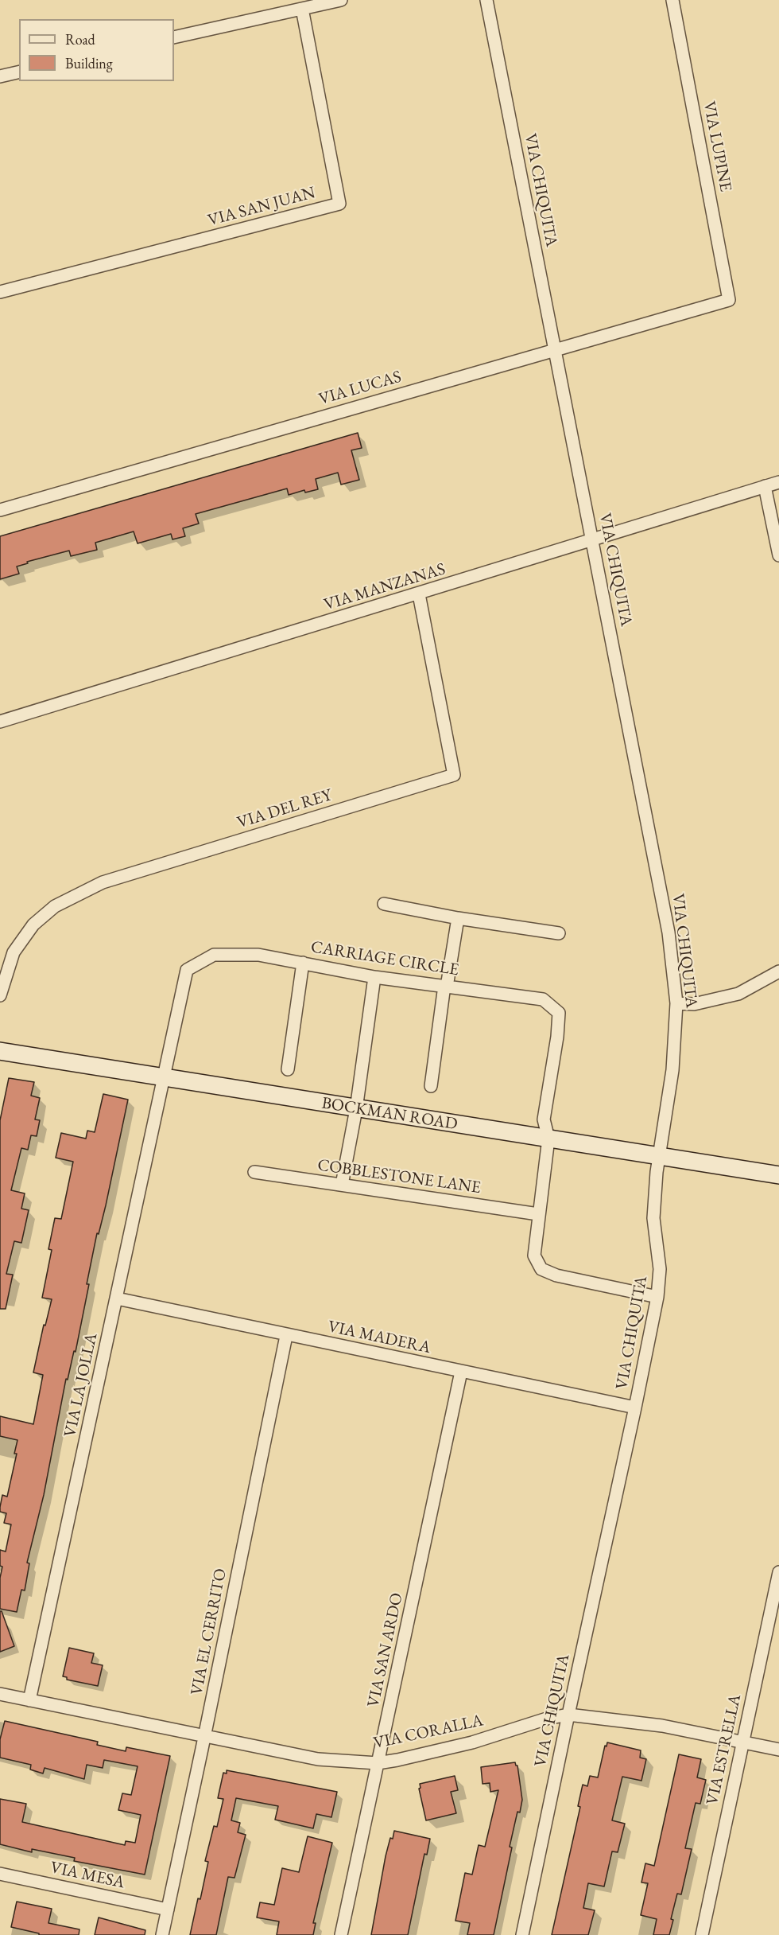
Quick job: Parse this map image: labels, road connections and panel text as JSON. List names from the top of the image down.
{
  "streets": {
    "street": [
      "VIA LUPINE",
      "VIA CHIQUITA",
      "VIA SAN JUAN",
      "VIA LUCAS",
      "VIA MANZANAS",
      "VIA DEL REY",
      "CARRIAGE CIRCLE",
      "BOCKMAN ROAD",
      "COBBLESTONE LANE",
      "VIA MADERA",
      "VIA LA JOLLA",
      "VIA EL CERRITO",
      "VIA SAN ARDO",
      "VIA CORALLA",
      "VIA ESTRELLA",
      "VIA MESA"
    ]
  },
  "crossings": [
    ["VIA LUPINE", "VIA LUCAS"],
    ["VIA CHIQUITA", "VIA LUCAS"],
    ["VIA CHIQUITA", "VIA MANZANAS"],
    ["VIA CHIQUITA", "BOCKMAN ROAD"],
    ["VIA CHIQUITA", "VIA MADERA"],
    ["VIA CHIQUITA", "VIA CORALLA"],
    ["VIA MANZANAS", "VIA DEL REY"],
    ["CARRIAGE CIRCLE", "BOCKMAN ROAD"],
    ["CARRIAGE CIRCLE", "VIA LA JOLLA"],
    ["BOCKMAN ROAD", "VIA LA JOLLA"],
    ["VIA MADERA", "VIA LA JOLLA"],
    ["VIA MADERA", "VIA EL CERRITO"],
    ["VIA MADERA", "VIA SAN ARDO"],
    ["VIA LA JOLLA", "VIA CORALLA"],
    ["VIA EL CERRITO", "VIA CORALLA"],
    ["VIA EL CERRITO", "VIA MESA"],
    ["VIA SAN ARDO", "VIA CORALLA"],
    ["VIA CORALLA", "VIA ESTRELLA"]
  ],
  "legend": ["Road", "Building"]
}
